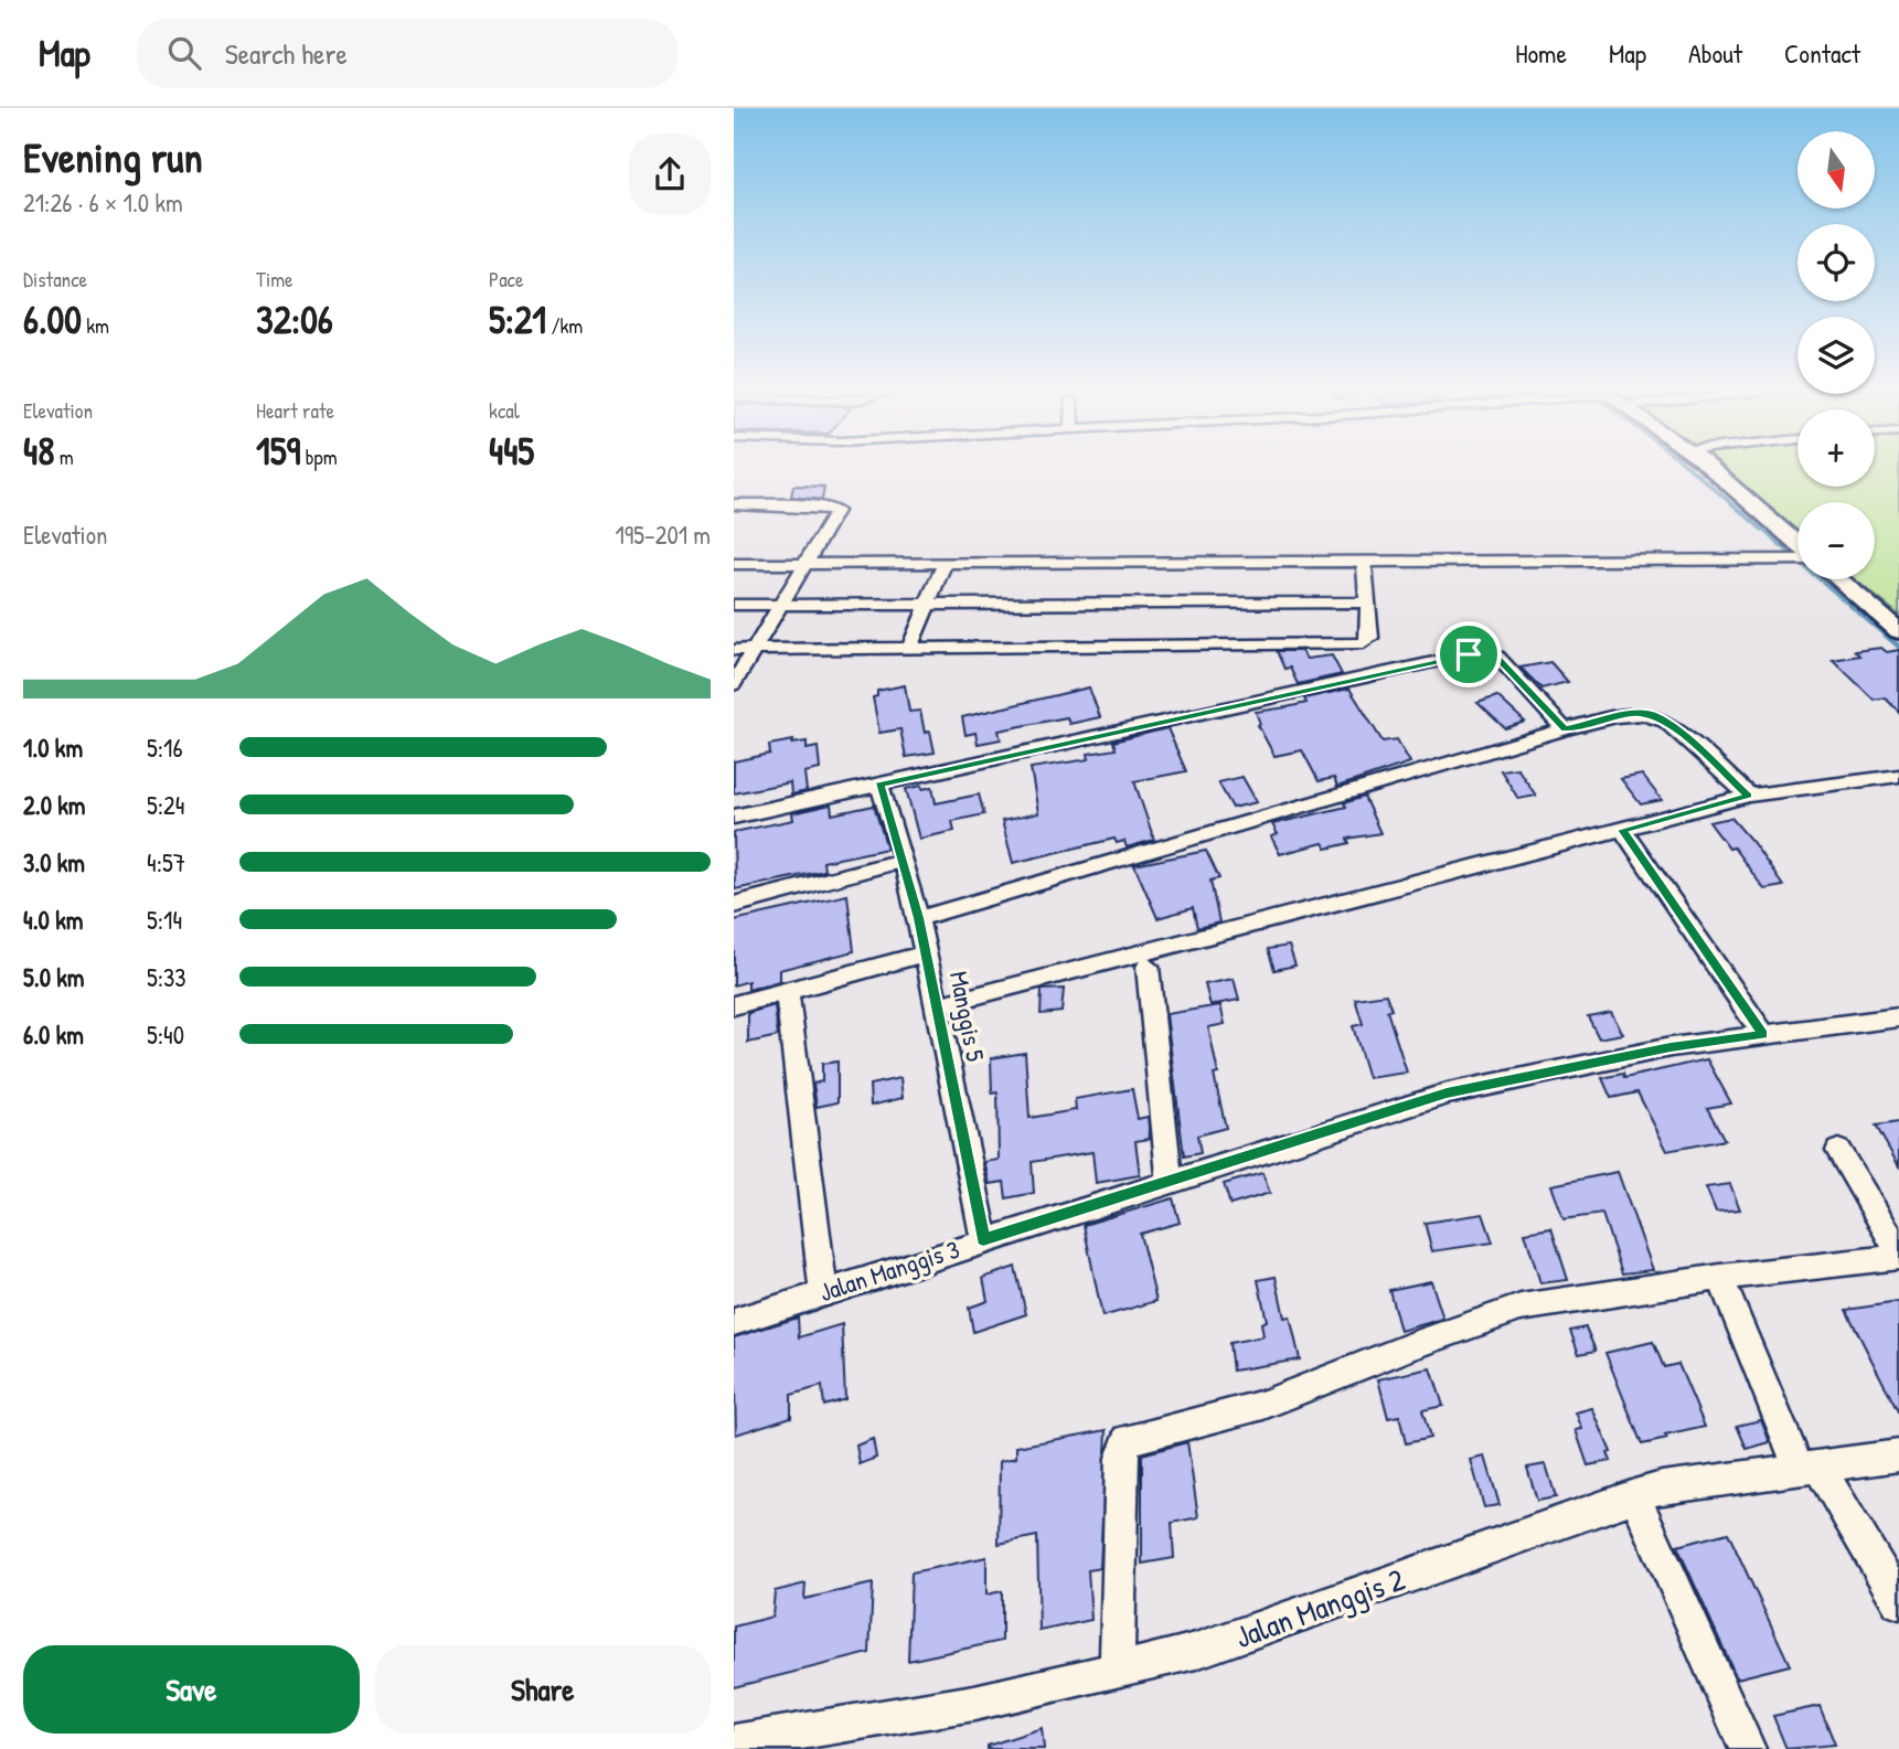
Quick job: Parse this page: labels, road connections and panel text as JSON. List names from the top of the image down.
{
  "streets": {
    "street": ["Manggis 5", "Jalan Manggis 3", "Jalan Manggis 2"]
  },
  "crossings": [
    ["Manggis 5", "Jalan Manggis 3"]
  ],
  "north": "bottom",
  "page": {
    "header": "Map",
    "search": "Search here",
    "nav": [
      "Home",
      "Map",
      "About",
      "Contact"
    ],
    "heading": ["Evening run", "21:26 · 6 × 1.0 km"],
    "map_buttons": ["+", "−"],
    "stats": [
      ["Distance", "6.00 km"],
      ["Time", "32:06"],
      ["Pace", "5:21 /km"],
      ["Elevation", "48 m"],
      ["Heart rate", "159 bpm"],
      ["kcal", "445"]
    ],
    "chart": ["Elevation", "195–201 m"],
    "list": [
      {
        "name": "1.0 km",
        "note": "5:16"
      },
      {
        "name": "2.0 km",
        "note": "5:24"
      },
      {
        "name": "3.0 km",
        "note": "4:57"
      },
      {
        "name": "4.0 km",
        "note": "5:14"
      },
      {
        "name": "5.0 km",
        "note": "5:33"
      },
      {
        "name": "6.0 km",
        "note": "5:40"
      }
    ],
    "buttons": ["Save", "Share"]
  }
}
